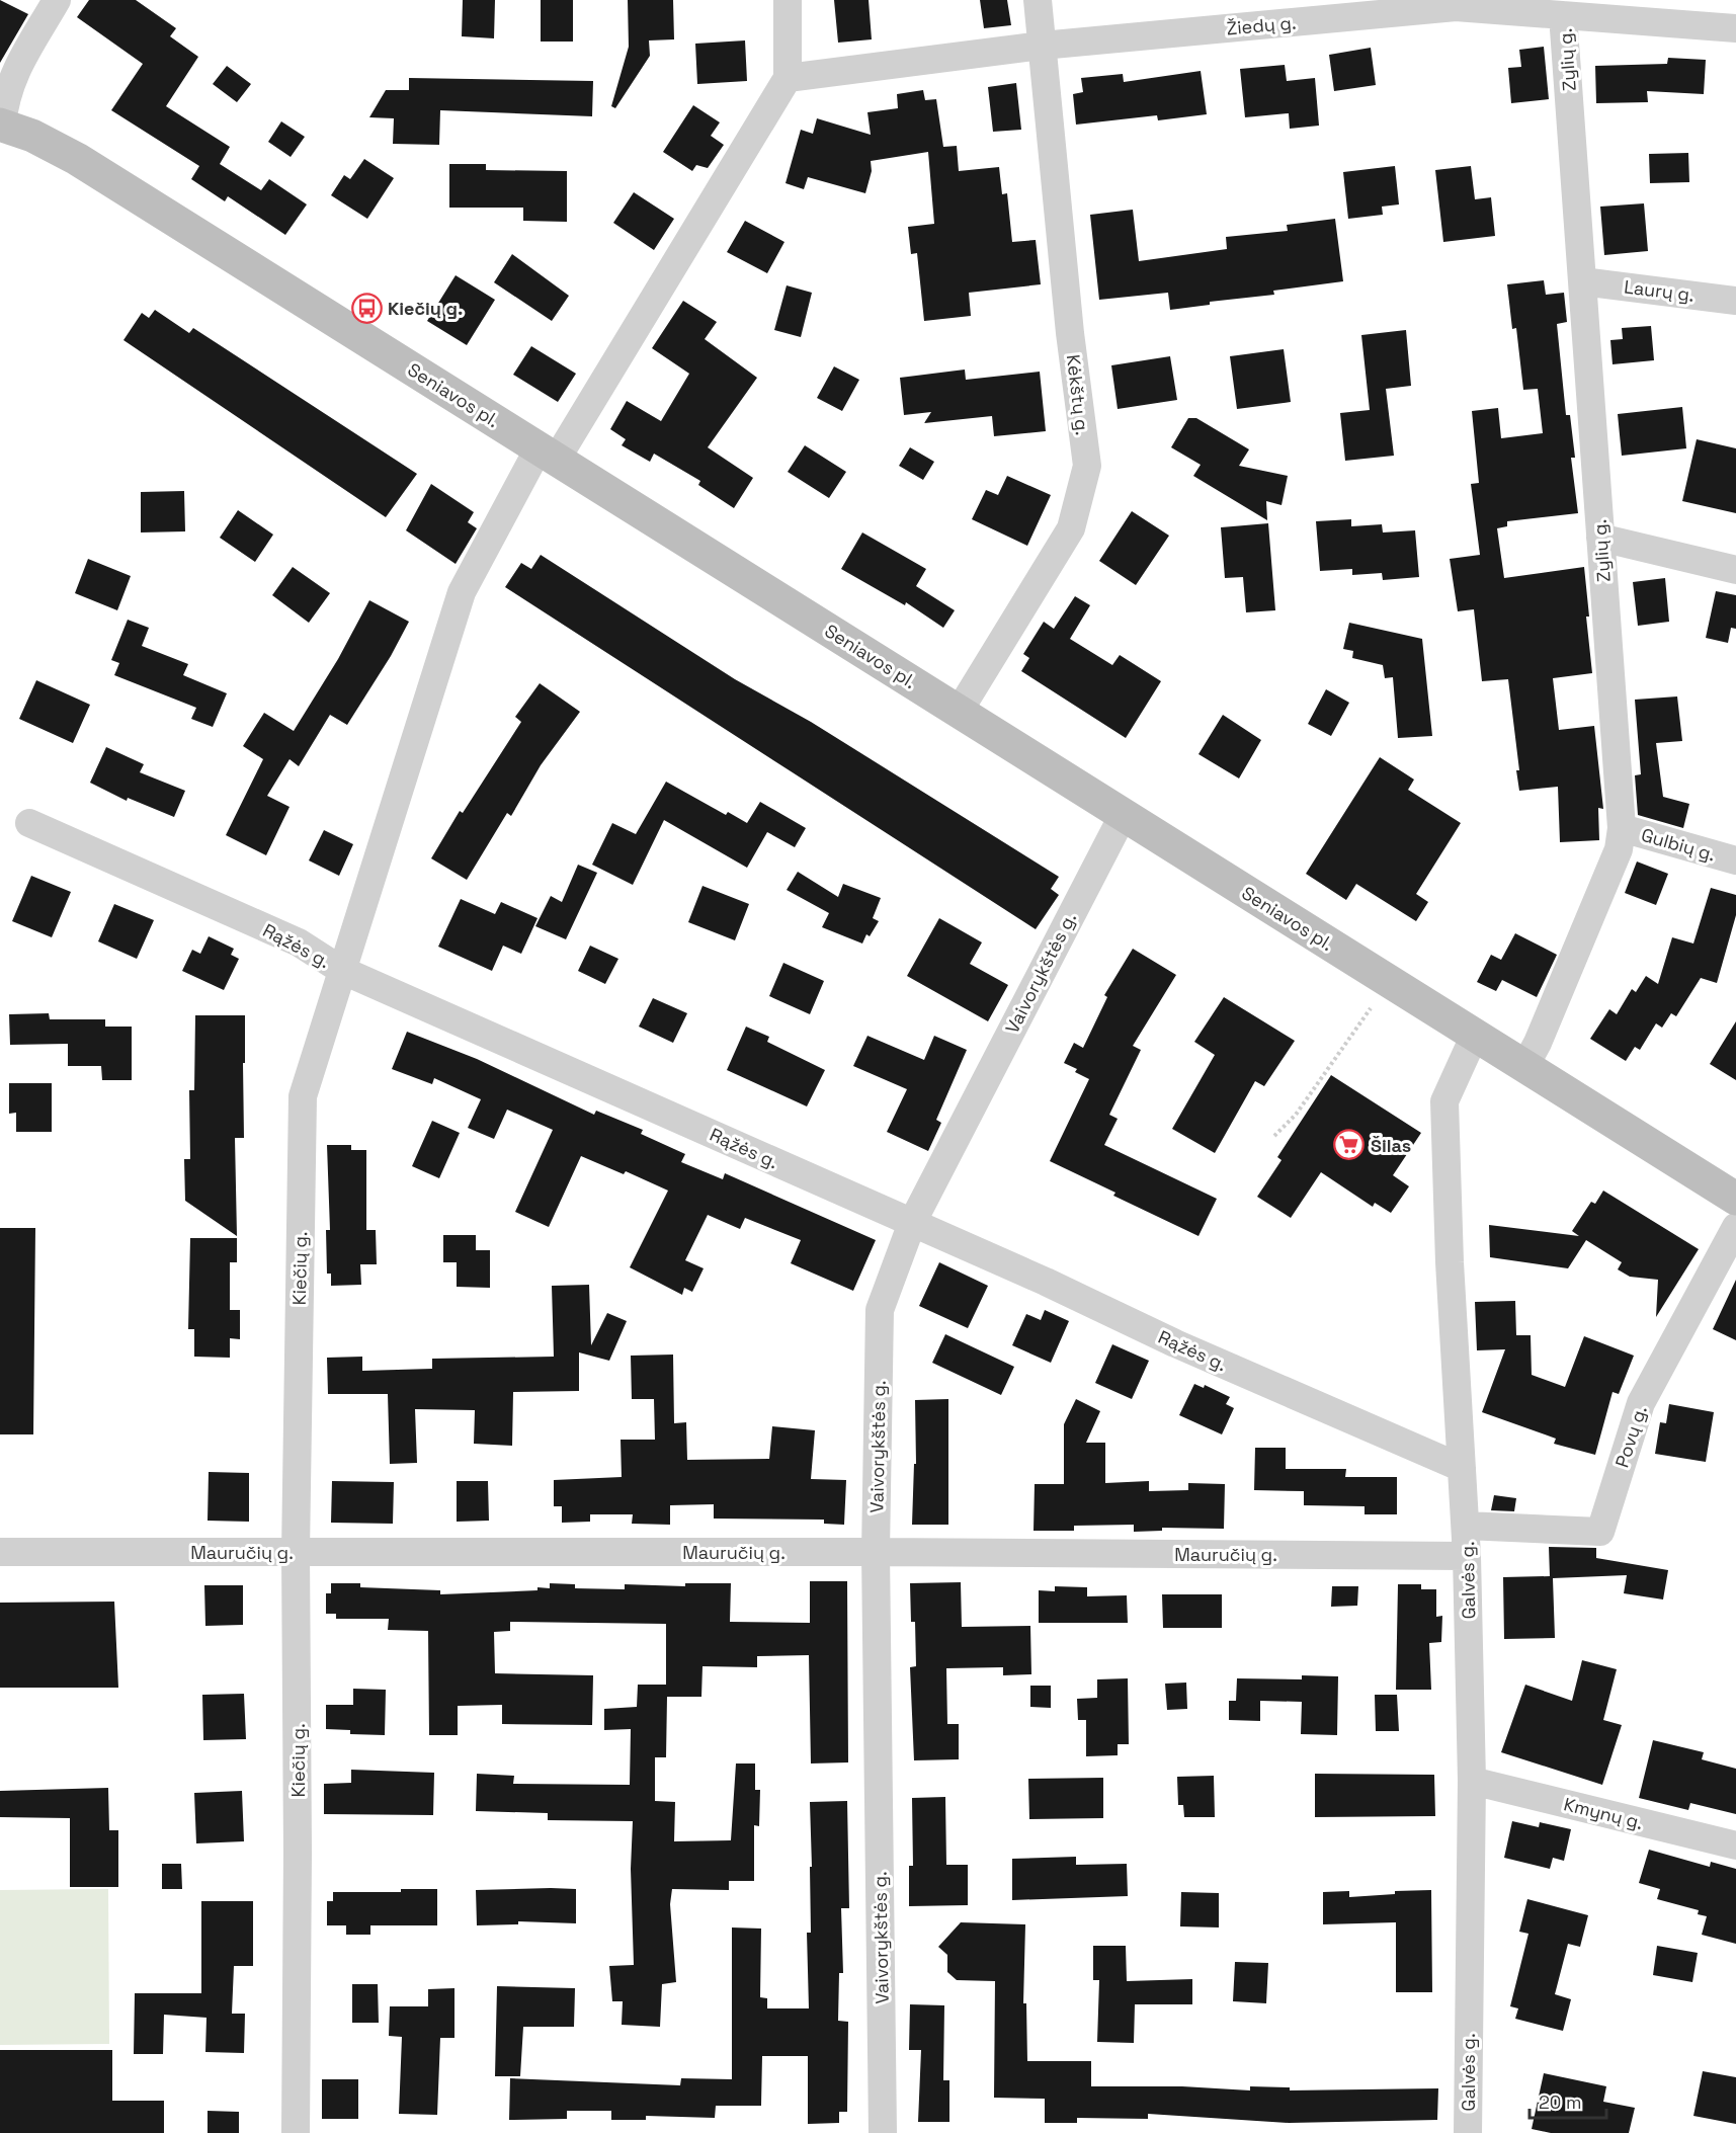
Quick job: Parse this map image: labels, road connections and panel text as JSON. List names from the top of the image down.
{
  "streets": {
    "street": [
      "Žiedų g.",
      "Zylių g.",
      "Laurų g.",
      "Seniavos pl.",
      "Kėkštų g.",
      "Gulbių g.",
      "Rąžės g.",
      "Vaivorykštės g.",
      "Kiečių g.",
      "Povų g.",
      "Mauručių g.",
      "Galvės g.",
      "Kmynų g."
    ]
  },
  "crossings": [
    ["Žiedų g.", "Zylių g."],
    ["Žiedų g.", "Kėkštų g."],
    ["Žiedų g.", "Kiečių g."],
    ["Zylių g.", "Laurų g."],
    ["Zylių g.", "Seniavos pl."],
    ["Zylių g.", "Gulbių g."],
    ["Seniavos pl.", "Kėkštų g."],
    ["Seniavos pl.", "Vaivorykštės g."],
    ["Seniavos pl.", "Kiečių g."],
    ["Seniavos pl.", "Galvės g."],
    ["Rąžės g.", "Vaivorykštės g."],
    ["Rąžės g.", "Kiečių g."],
    ["Rąžės g.", "Galvės g."],
    ["Vaivorykštės g.", "Mauručių g."],
    ["Kiečių g.", "Mauručių g."],
    ["Povų g.", "Galvės g."],
    ["Mauručių g.", "Galvės g."],
    ["Galvės g.", "Kmynų g."]
  ],
  "places": {
    "bus stop": ["Kiečių g."],
    "supermarket": ["Šilas"]
  },
  "scale_bar": "20 m"
}
